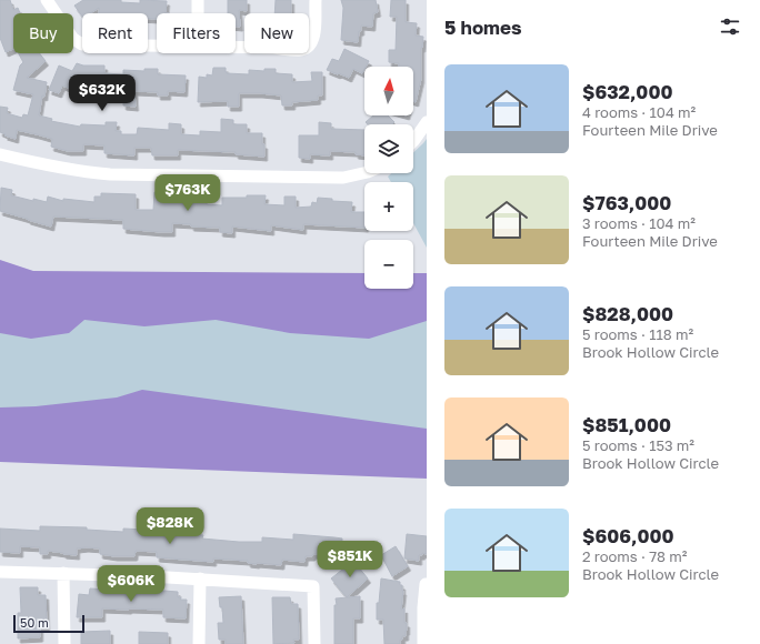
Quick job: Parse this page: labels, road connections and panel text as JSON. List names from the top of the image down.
{
  "scale_bar": "50 m",
  "north": "top",
  "page": {
    "heading": "5 homes",
    "chip": [
      "Buy",
      "Rent",
      "Filters",
      "New"
    ],
    "list": [
      {
        "name": "$632,000",
        "note": "4 rooms · 104 m² · Fourteen Mile Drive"
      },
      {
        "name": "$763,000",
        "note": "3 rooms · 104 m² · Fourteen Mile Drive"
      },
      {
        "name": "$828,000",
        "note": "5 rooms · 118 m² · Brook Hollow Circle"
      },
      {
        "name": "$851,000",
        "note": "5 rooms · 153 m² · Brook Hollow Circle"
      },
      {
        "name": "$606,000",
        "note": "2 rooms · 78 m² · Brook Hollow Circle"
      }
    ],
    "map_buttons": ["+", "−"],
    "price": [
      "$632K",
      "$763K",
      "$828K",
      "$851K",
      "$606K"
    ],
    "scale": "50 m"
  }
}
